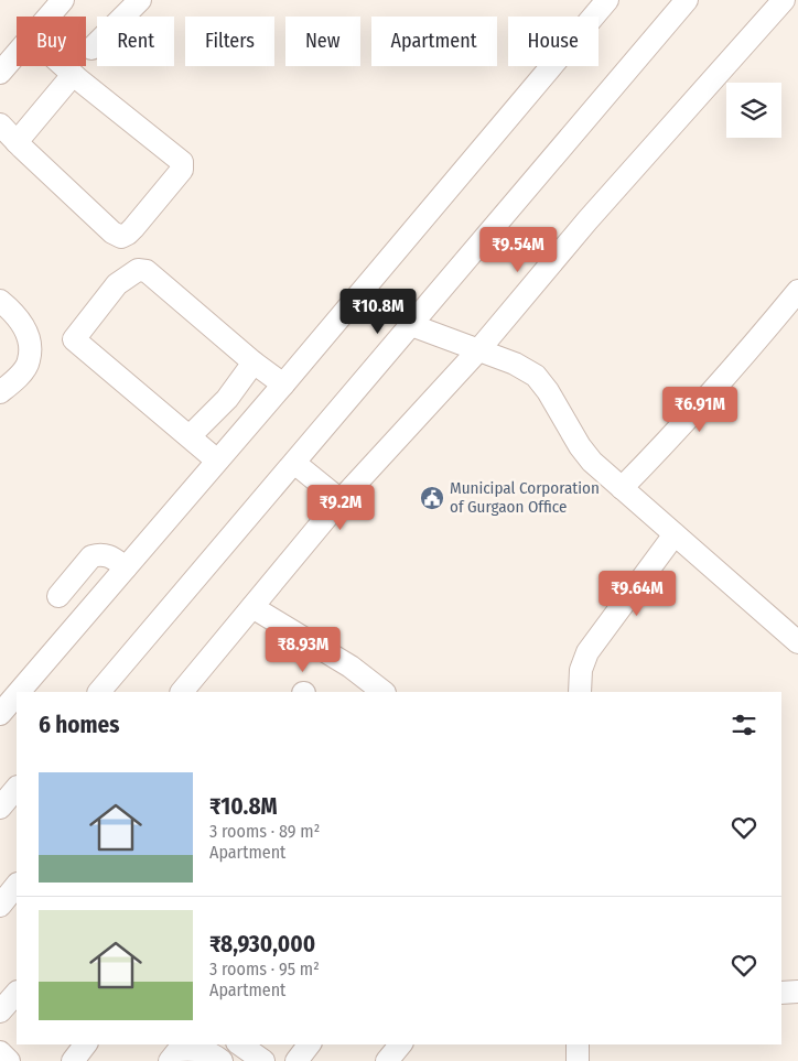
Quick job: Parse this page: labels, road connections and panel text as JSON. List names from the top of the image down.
{
  "places": {
    "public building": ["Municipal Corporation of Gurgaon Office"]
  },
  "page": {
    "chip": [
      "Buy",
      "Rent",
      "Filters",
      "New",
      "Apartment",
      "House"
    ],
    "price": [
      "₹9.54M",
      "₹10.8M",
      "₹6.91M",
      "₹9.2M",
      "₹9.64M",
      "₹8.93M"
    ],
    "heading": "6 homes",
    "list": [
      {
        "name": "₹10.8M",
        "note": "3 rooms · 89 m² · Apartment"
      },
      {
        "name": "₹8,930,000",
        "note": "3 rooms · 95 m² · Apartment"
      }
    ]
  }
}
